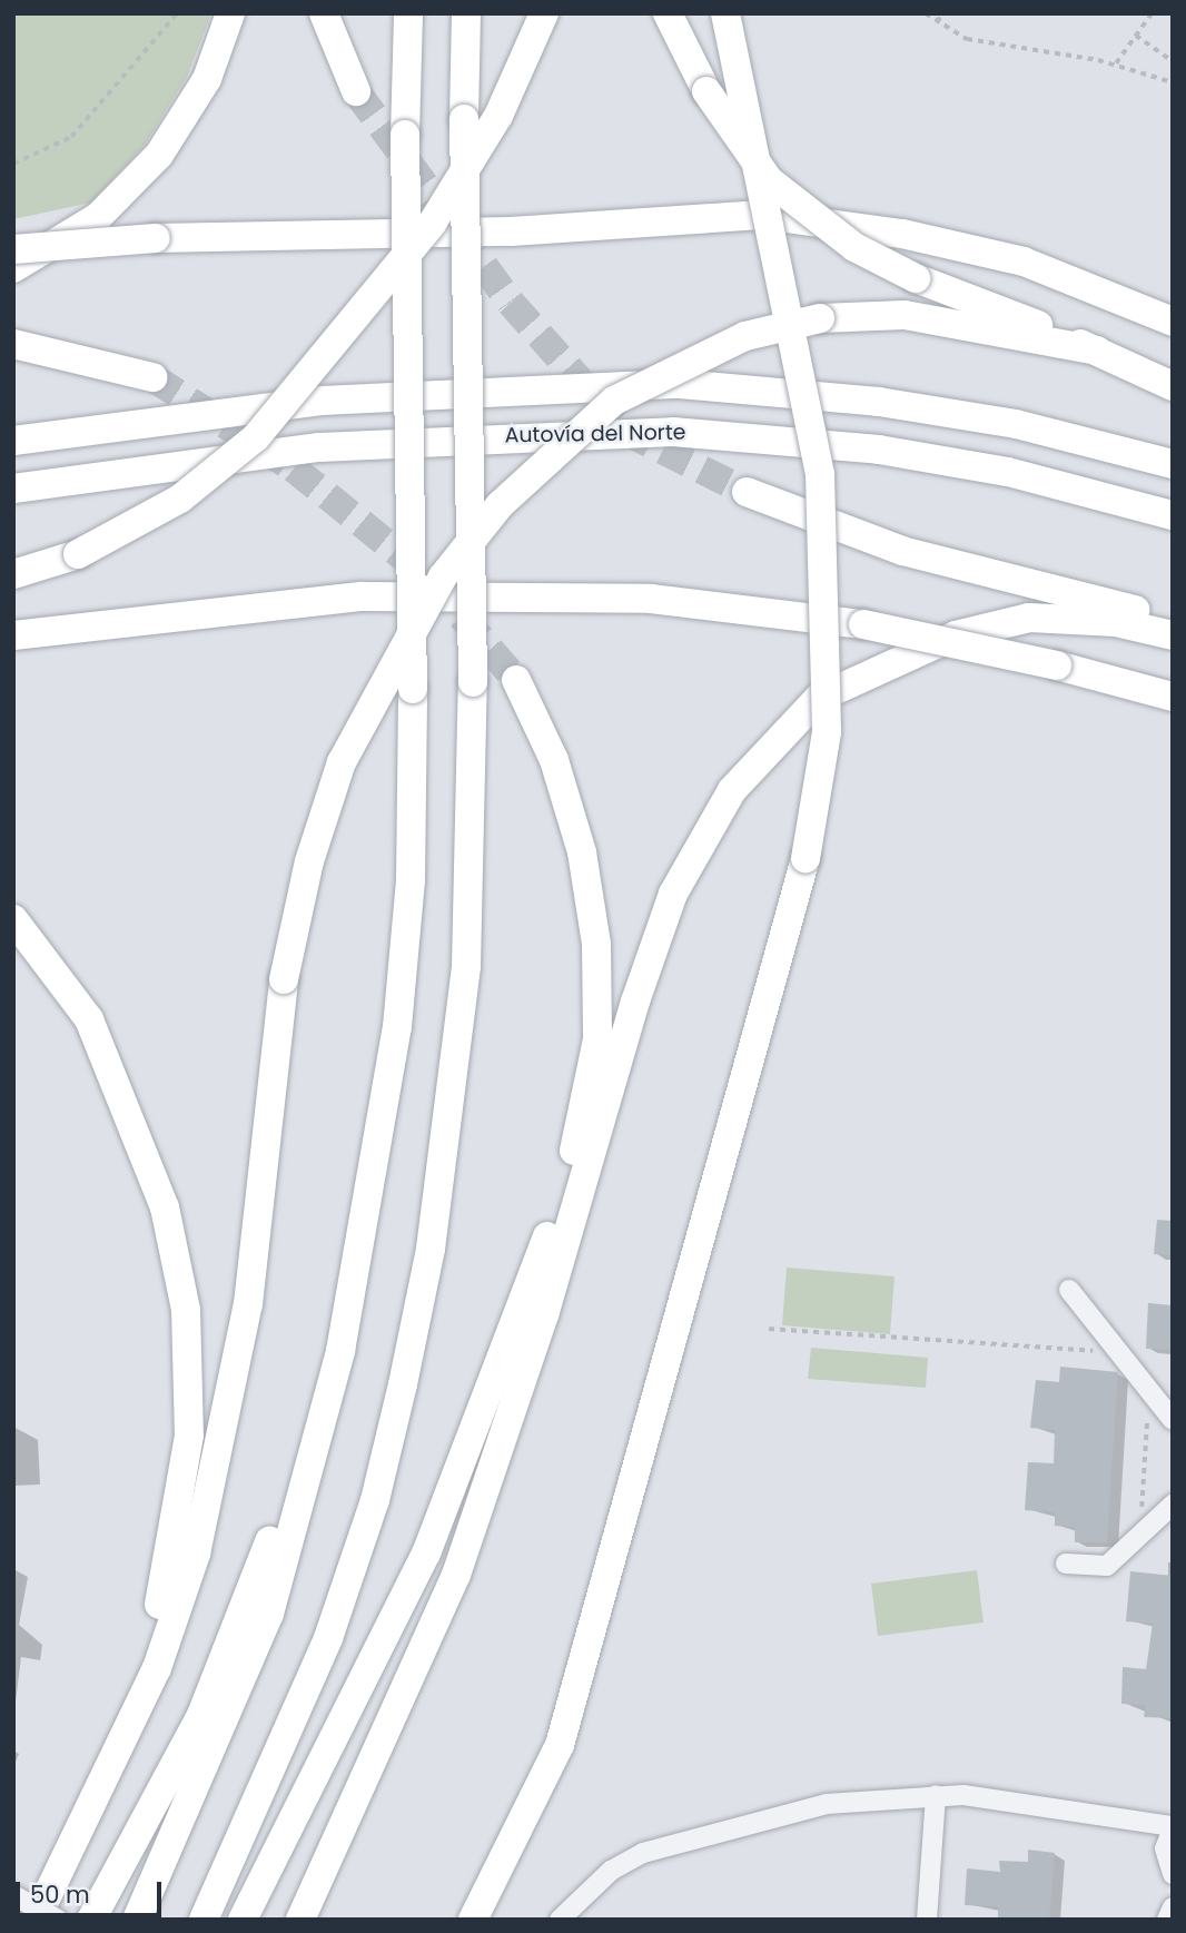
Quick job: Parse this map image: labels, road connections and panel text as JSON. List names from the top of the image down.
{
  "streets": {
    "highway": ["Autovía del Norte"]
  },
  "scale_bar": "50 m"
}
